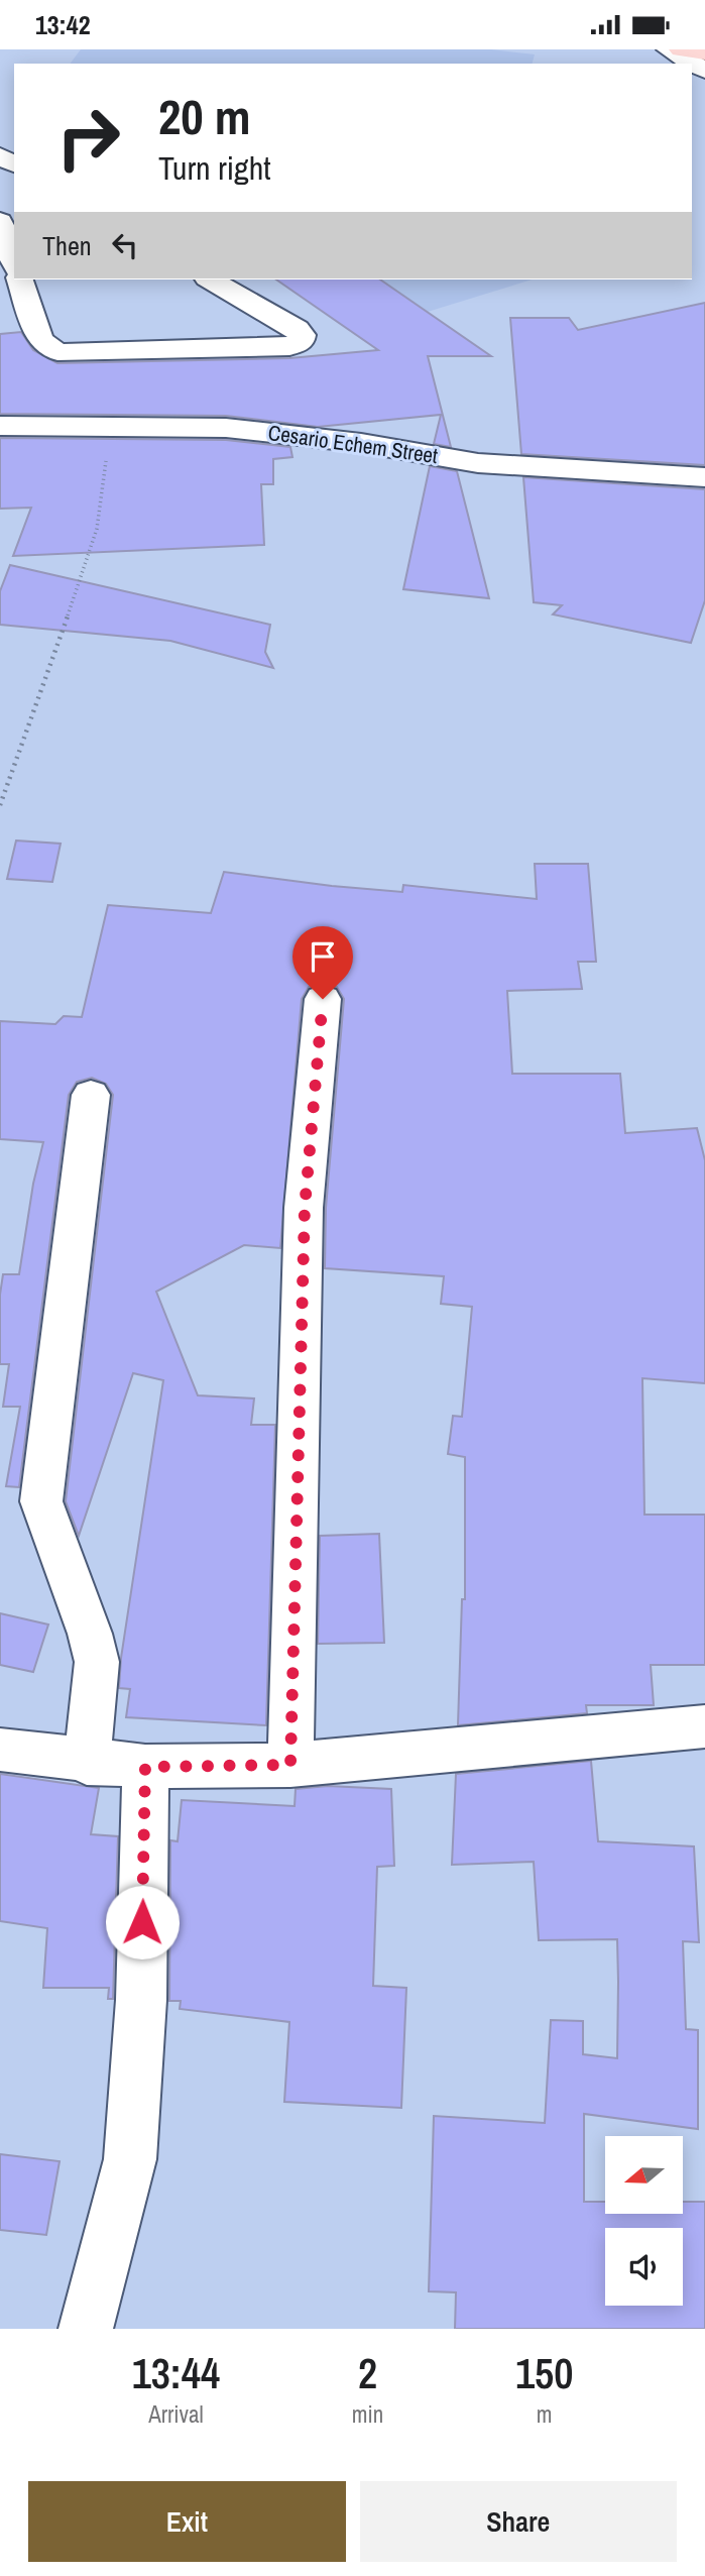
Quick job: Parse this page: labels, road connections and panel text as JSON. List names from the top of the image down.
{
  "streets": {
    "street": ["Cesario Echem Street"]
  },
  "north": "left",
  "page": {
    "status": "13:42",
    "turn": ["20 m", "Turn right"],
    "then": "Then",
    "eta": [
      "13:44",
      "Arrival",
      "2",
      "min",
      "150",
      "m"
    ],
    "buttons": ["Exit", "Share"]
  }
}
